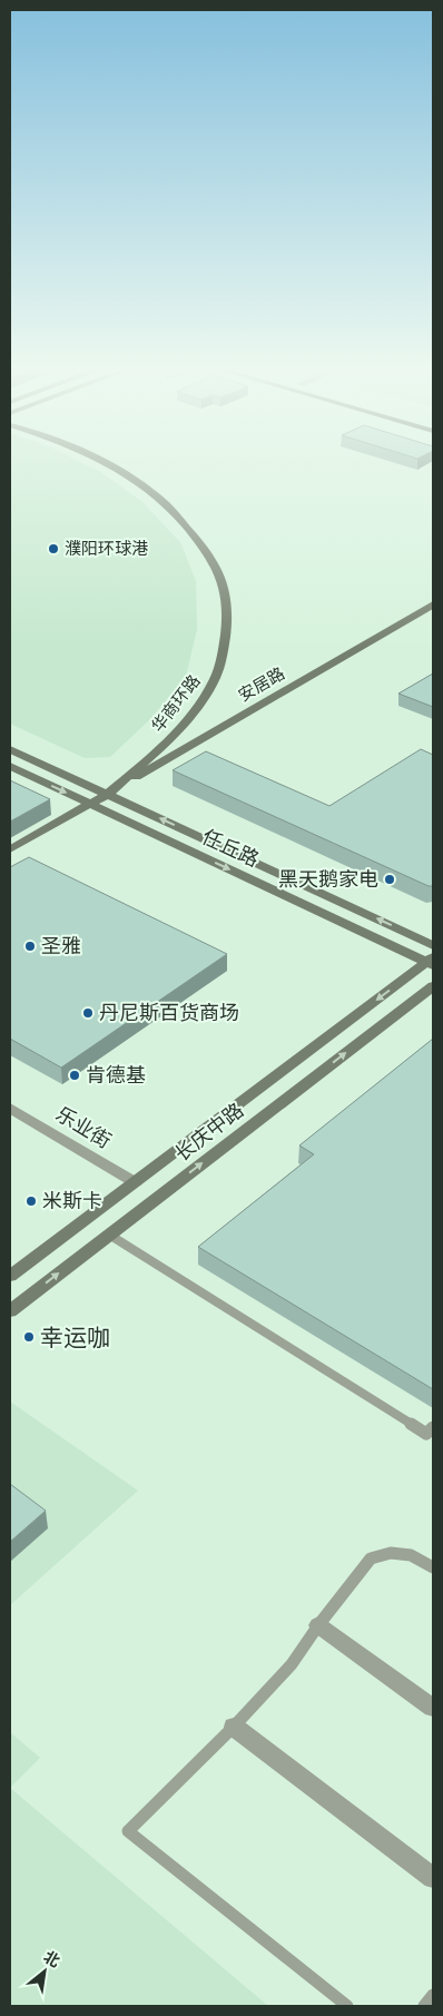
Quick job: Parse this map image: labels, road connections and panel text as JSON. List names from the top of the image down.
{
  "streets": {
    "street": [
      "安居路",
      "华商环路",
      "任丘路",
      "乐业街",
      "长庆中路"
    ]
  },
  "crossings": [
    ["安居路", "华商环路"],
    ["安居路", "任丘路"],
    ["华商环路", "任丘路"],
    ["任丘路", "长庆中路"],
    ["乐业街", "长庆中路"]
  ],
  "places": [
    "濮阳环球港",
    "黑天鹅家电",
    "圣雅",
    "丹尼斯百货商场",
    "肯德基",
    "米斯卡",
    "幸运咖"
  ],
  "north": "top right"
}
